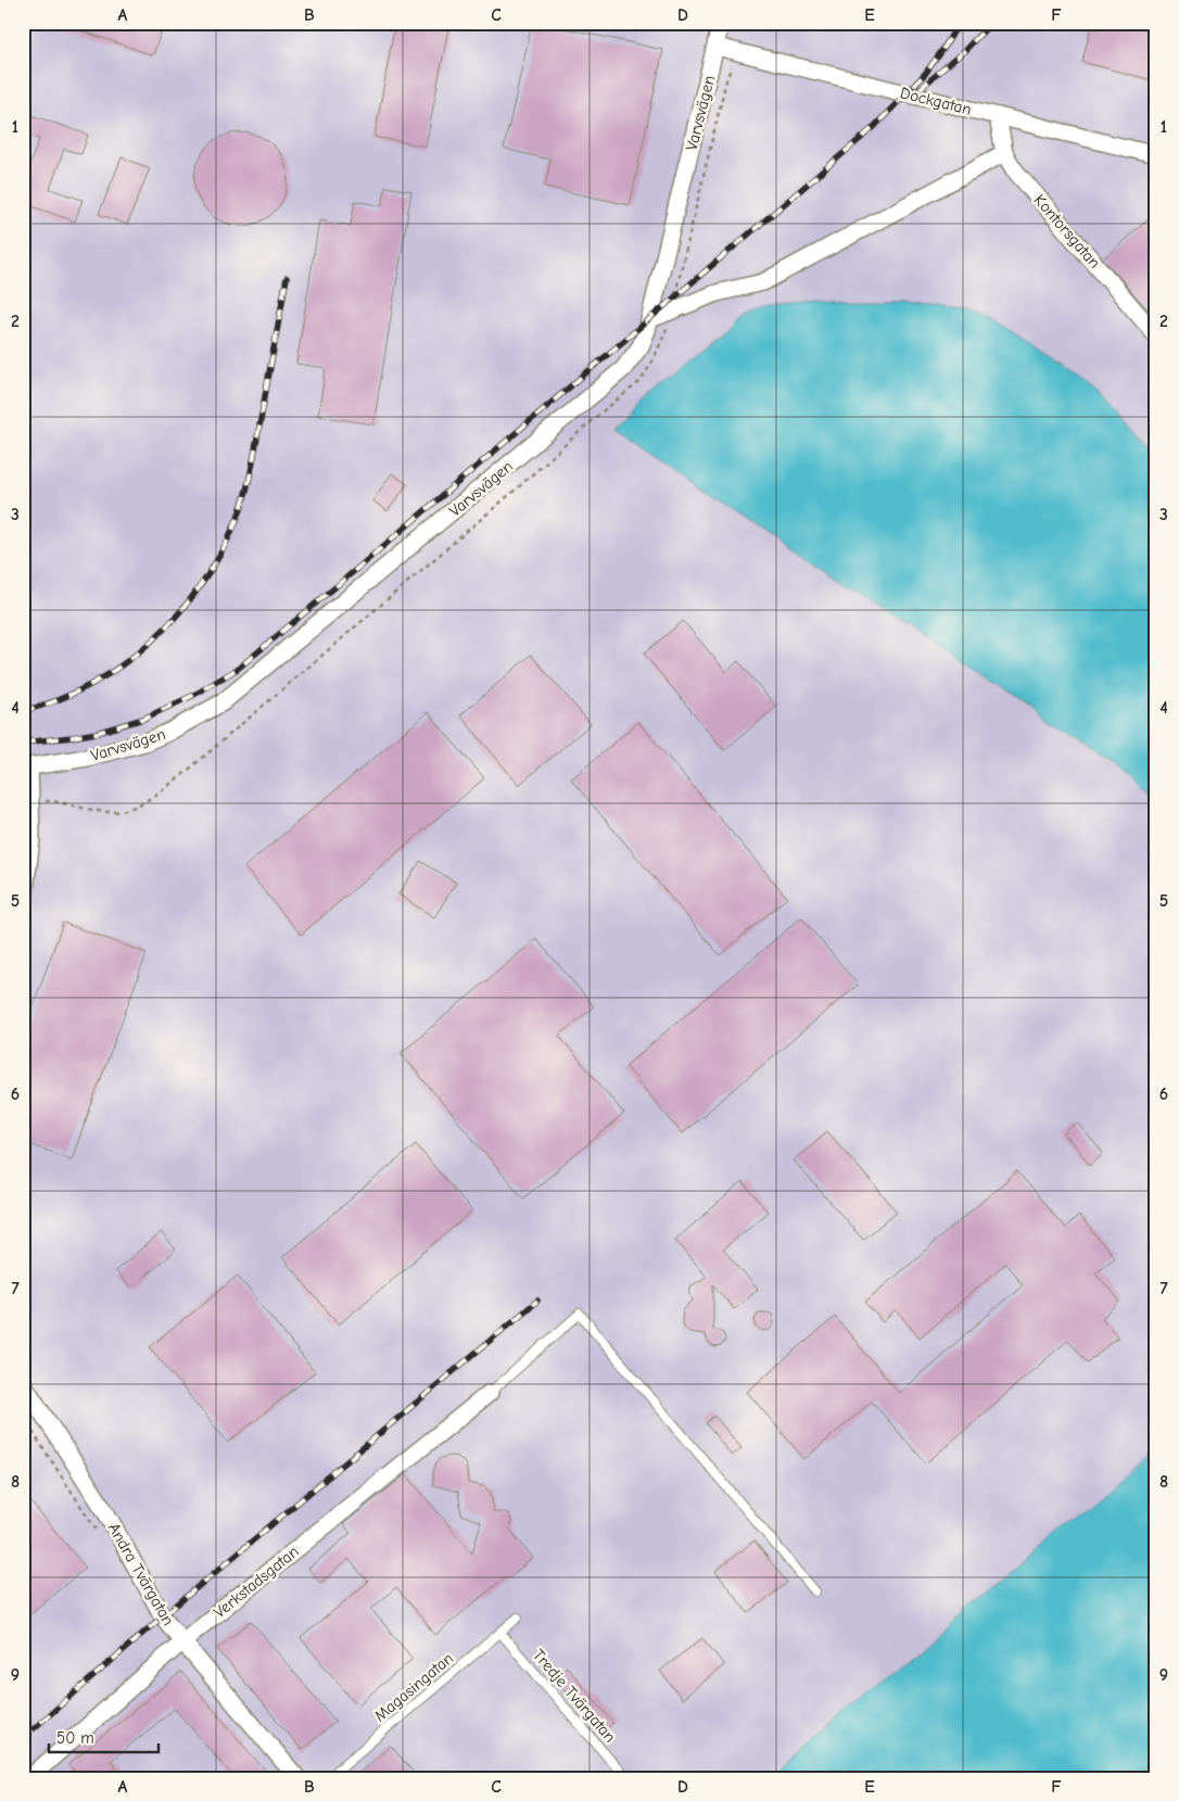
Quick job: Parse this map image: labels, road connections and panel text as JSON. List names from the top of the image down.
{
  "streets": {
    "street": [
      "Dockgatan",
      "Varvsvägen",
      "Kontorsgatan",
      "Andra Tvärgatan",
      "Verkstadsgatan"
    ],
    "lane": ["Magasingatan", "Tredje Tvärgatan"]
  },
  "crossings": [
    ["Dockgatan", "Varvsvägen"],
    ["Dockgatan", "Kontorsgatan"],
    ["Andra Tvärgatan", "Verkstadsgatan"],
    ["Magasingatan", "Tredje Tvärgatan"]
  ],
  "scale_bar": "50 m",
  "grid": {
    "columns": [
      "A",
      "B",
      "C",
      "D",
      "E",
      "F"
    ],
    "rows": [
      "1",
      "2",
      "3",
      "4",
      "5",
      "6",
      "7",
      "8",
      "9"
    ]
  }
}
